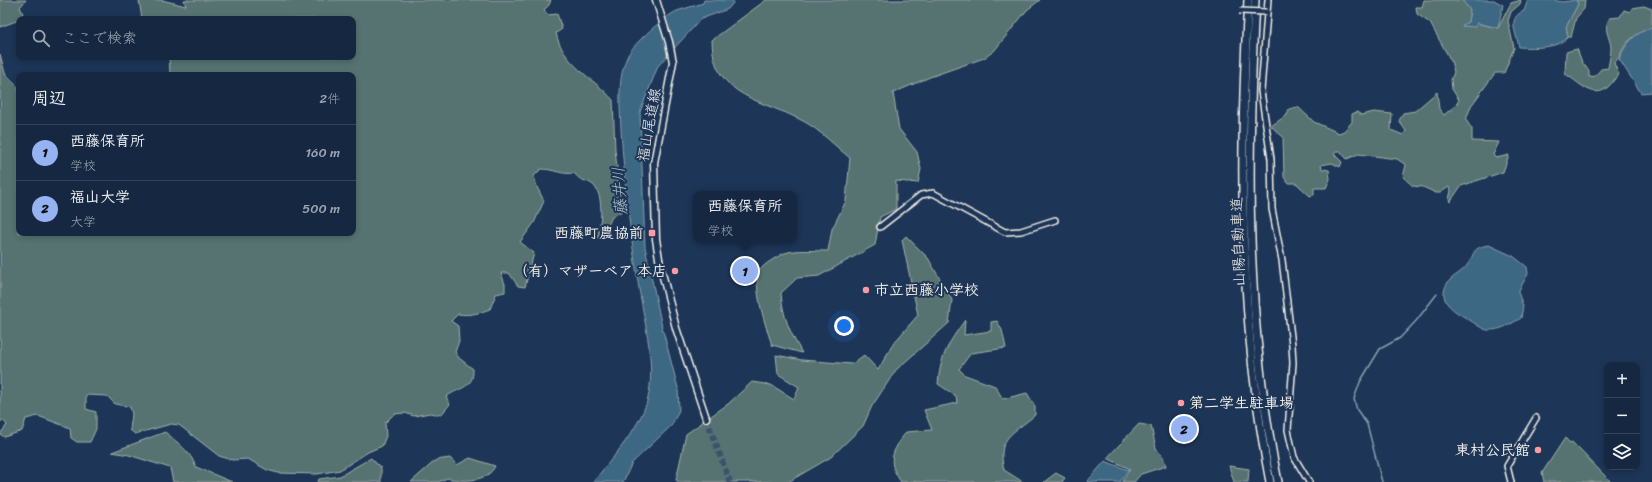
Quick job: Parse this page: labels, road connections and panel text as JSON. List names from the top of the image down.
{
  "streets": {
    "highway": ["山陽自動車道"],
    "main road": ["福山尾道線"]
  },
  "water": ["藤井川"],
  "places": {
    "transit": ["西藤町農協前"],
    "other": [
      "（有）マザーベア 本店",
      "市立西藤小学校",
      "第二学生駐車場",
      "東村公民館"
    ]
  },
  "page": {
    "search": "ここで検索",
    "heading": ["周辺", "2件"],
    "list": [
      {
        "mark": "1",
        "name": "西藤保育所",
        "note": "学校",
        "value": "160 m"
      },
      {
        "mark": "2",
        "name": "福山大学",
        "note": "大学",
        "value": "500 m"
      }
    ],
    "popup": ["西藤保育所", "学校"],
    "pins": ["1", "2"],
    "map_buttons": ["+", "−"]
  }
}
